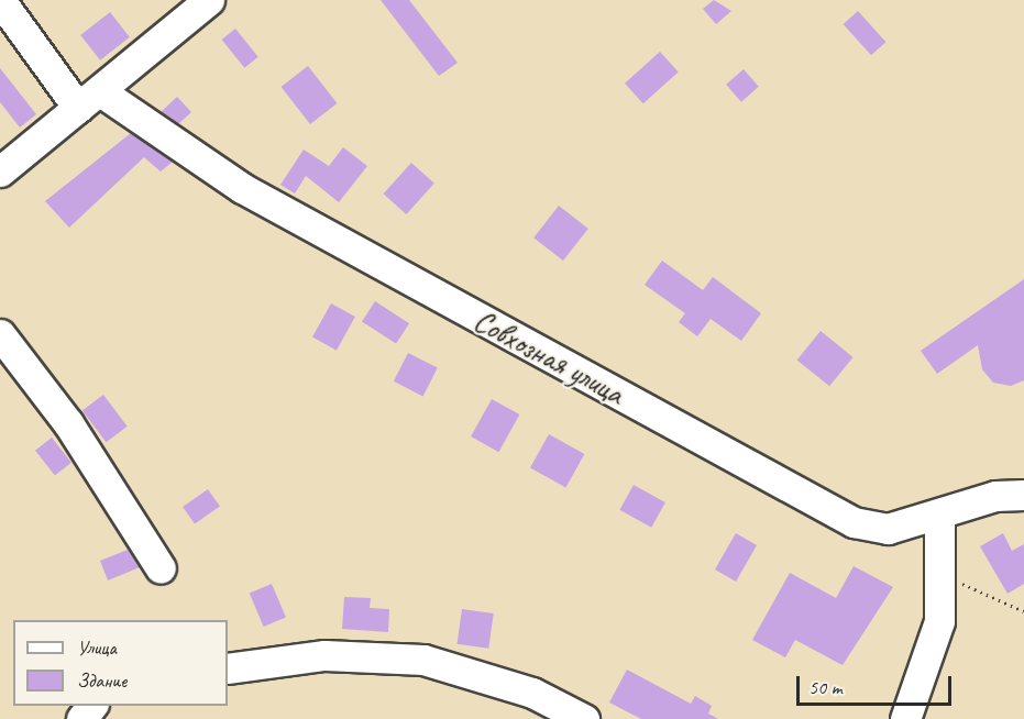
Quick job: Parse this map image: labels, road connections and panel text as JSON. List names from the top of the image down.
{
  "streets": {
    "street": ["Совхозная улица"]
  },
  "legend": ["Улица", "Здание"],
  "scale_bar": "50 m"
}
